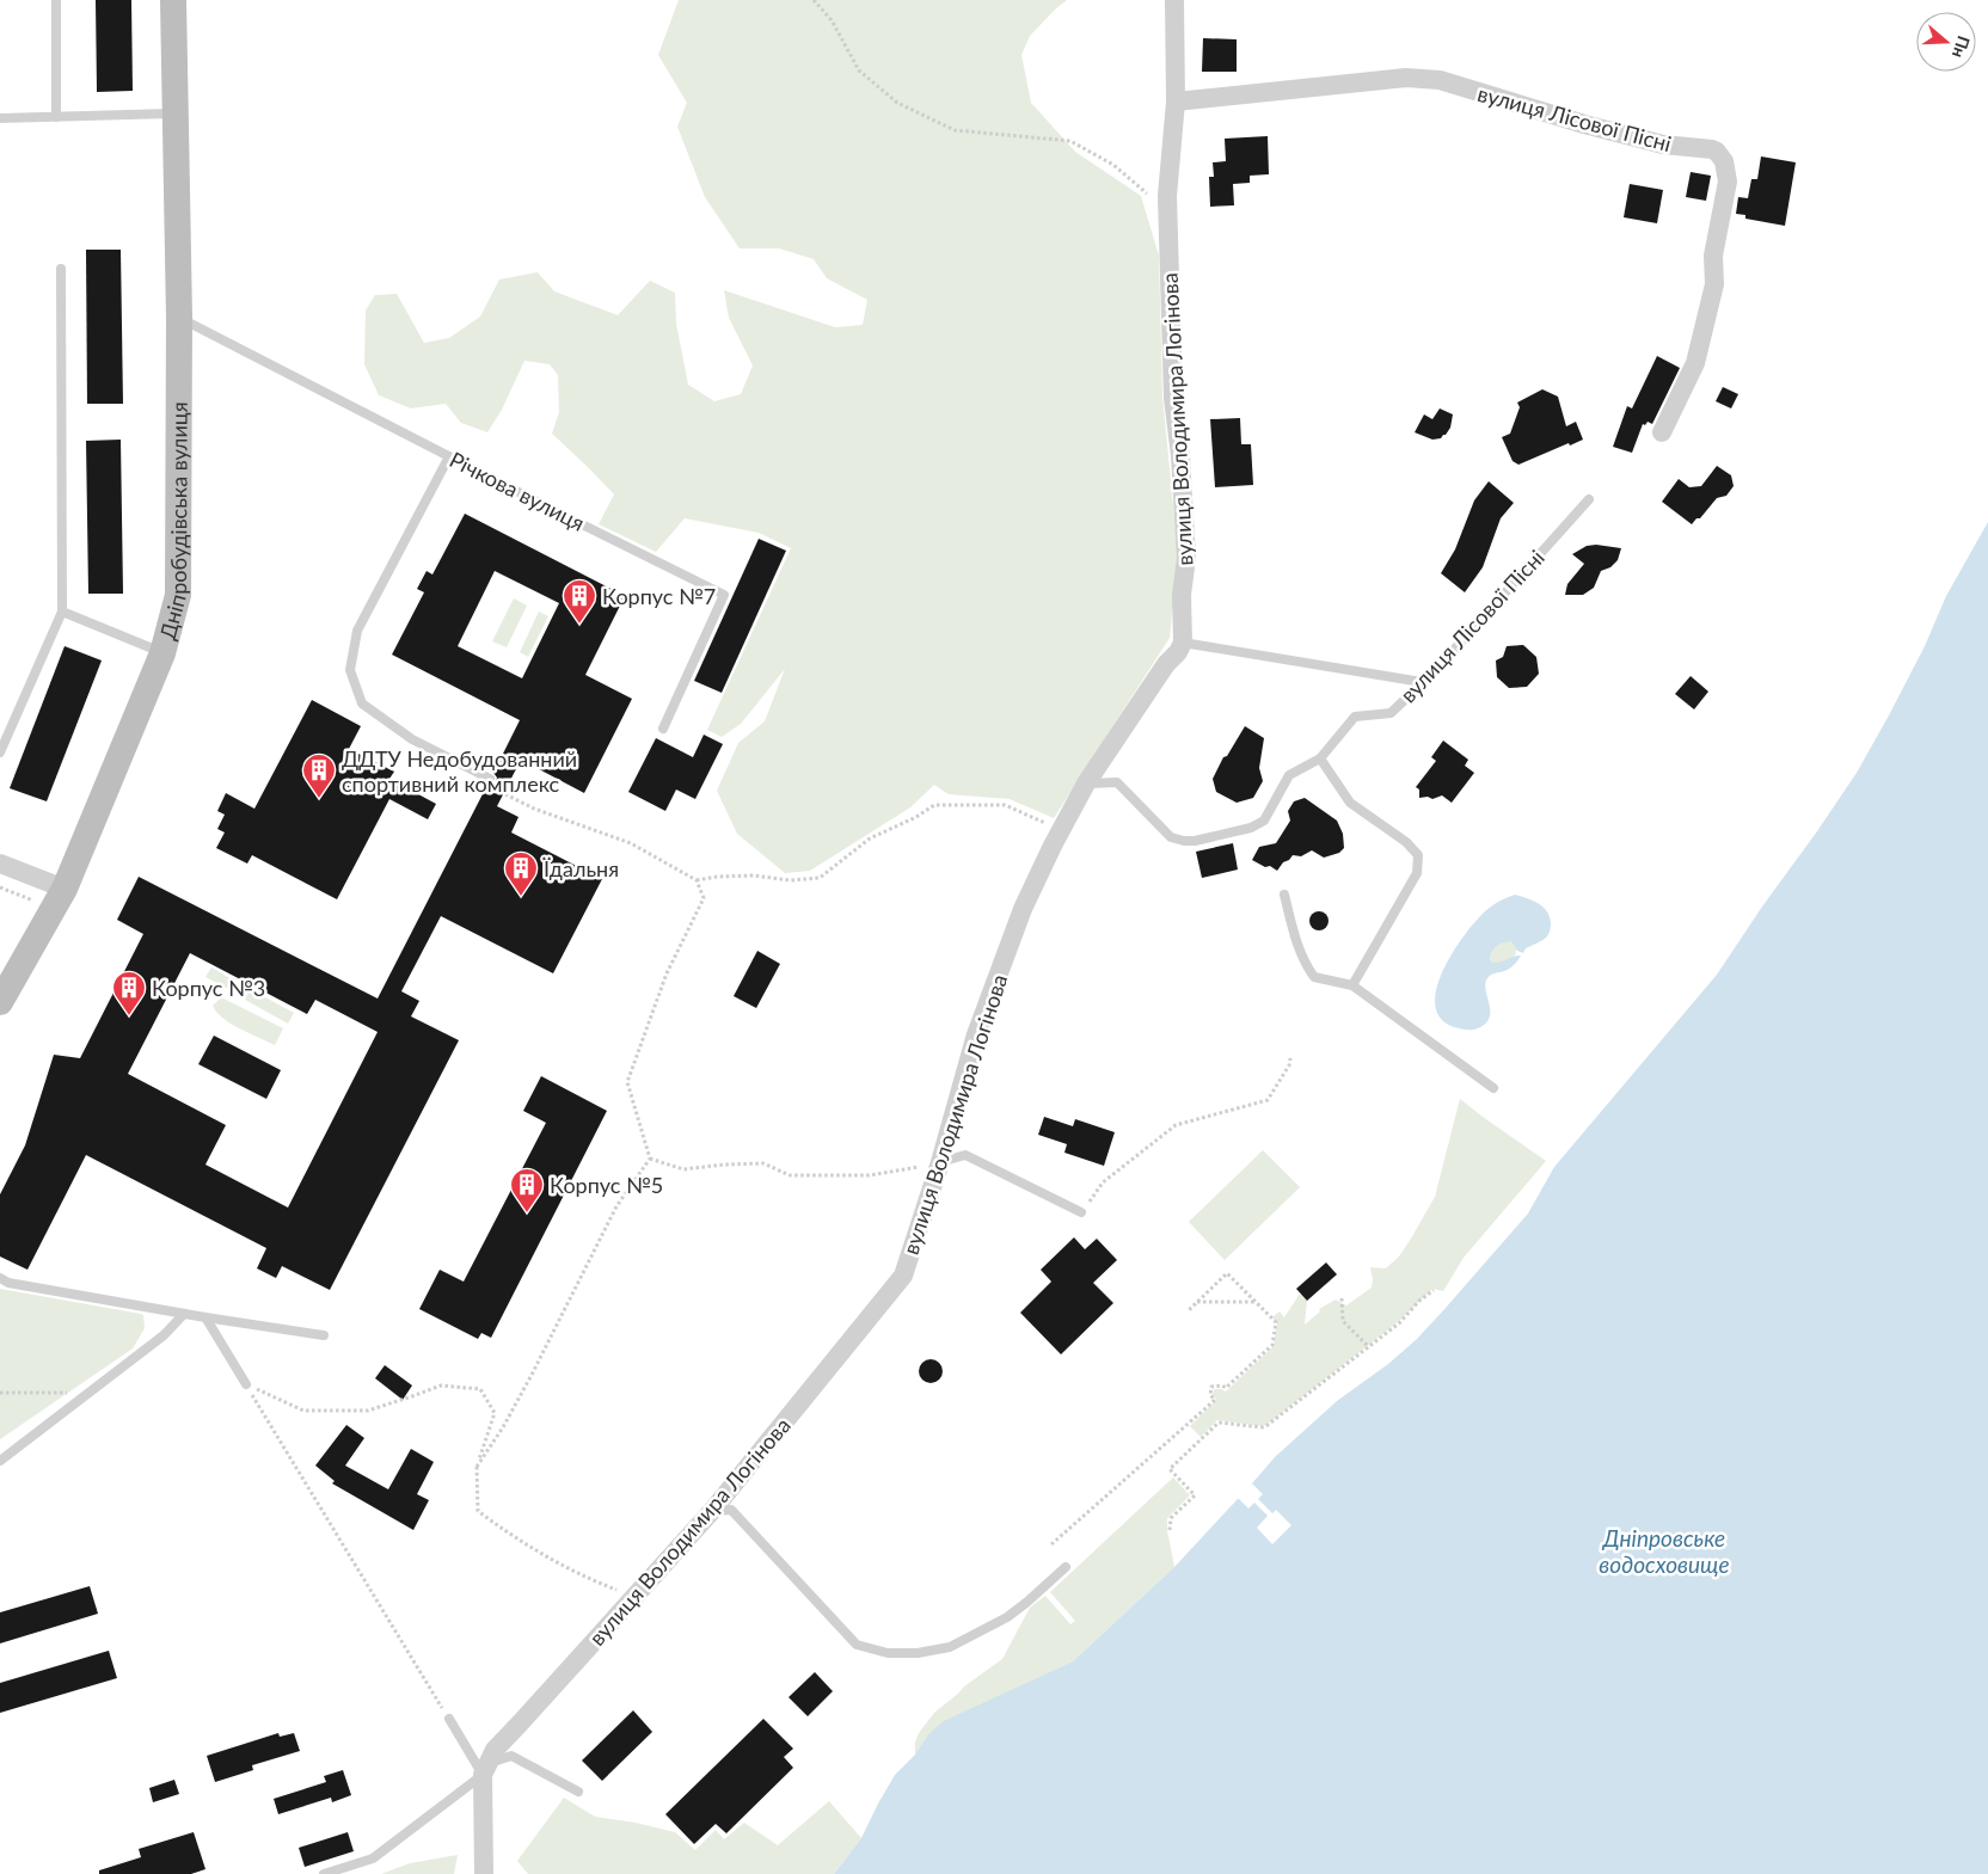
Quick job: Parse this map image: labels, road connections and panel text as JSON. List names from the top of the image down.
{
  "streets": {
    "street": ["вулиця Лісової Пісні", "вулиця Володимира Логінова", "Дніпробудівська вулиця"],
    "lane": ["Річкова вулиця"]
  },
  "crossings": [
    ["вулиця Лісової Пісні", "вулиця Володимира Логінова"],
    ["Річкова вулиця", "Дніпробудівська вулиця"]
  ],
  "water": ["Дніпровське водосховище"],
  "places": {
    "building": [
      "Корпус №7",
      "ДДТУ Недобудованний спортивний комплекс",
      "Їдальня",
      "Корпус №3",
      "Корпус №5"
    ]
  },
  "north": "right"
}
